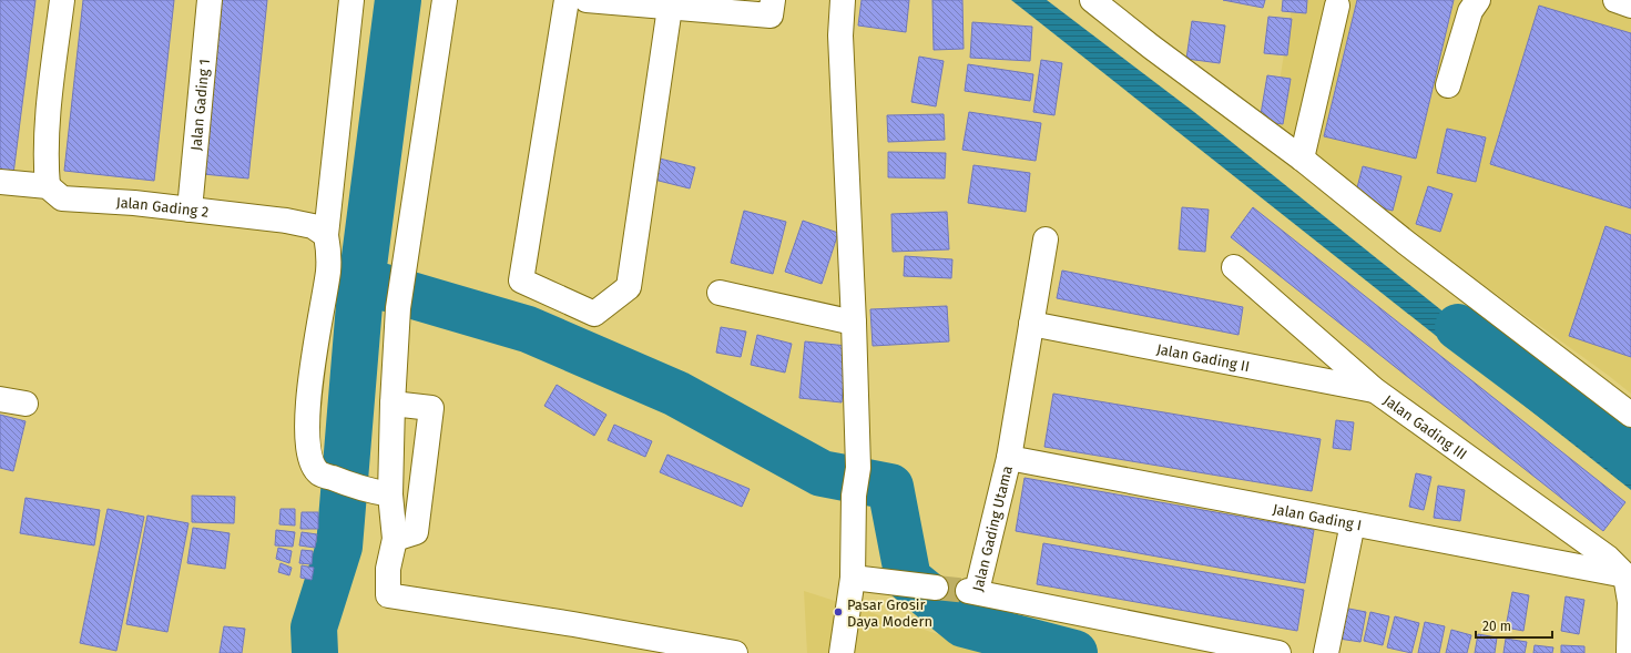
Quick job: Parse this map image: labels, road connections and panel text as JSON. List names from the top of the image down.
{
  "streets": {
    "street": [
      "Jalan Gading 1",
      "Jalan Gading 2",
      "Jalan Gading II",
      "Jalan Gading III",
      "Jalan Gading I",
      "Jalan Gading Utama"
    ]
  },
  "crossings": [
    ["Jalan Gading 1", "Jalan Gading 2"],
    ["Jalan Gading II", "Jalan Gading III"],
    ["Jalan Gading II", "Jalan Gading Utama"],
    ["Jalan Gading III", "Jalan Gading I"],
    ["Jalan Gading I", "Jalan Gading Utama"]
  ],
  "places": ["Pasar Grosir Daya Modern"],
  "scale_bar": "20 m"
}
